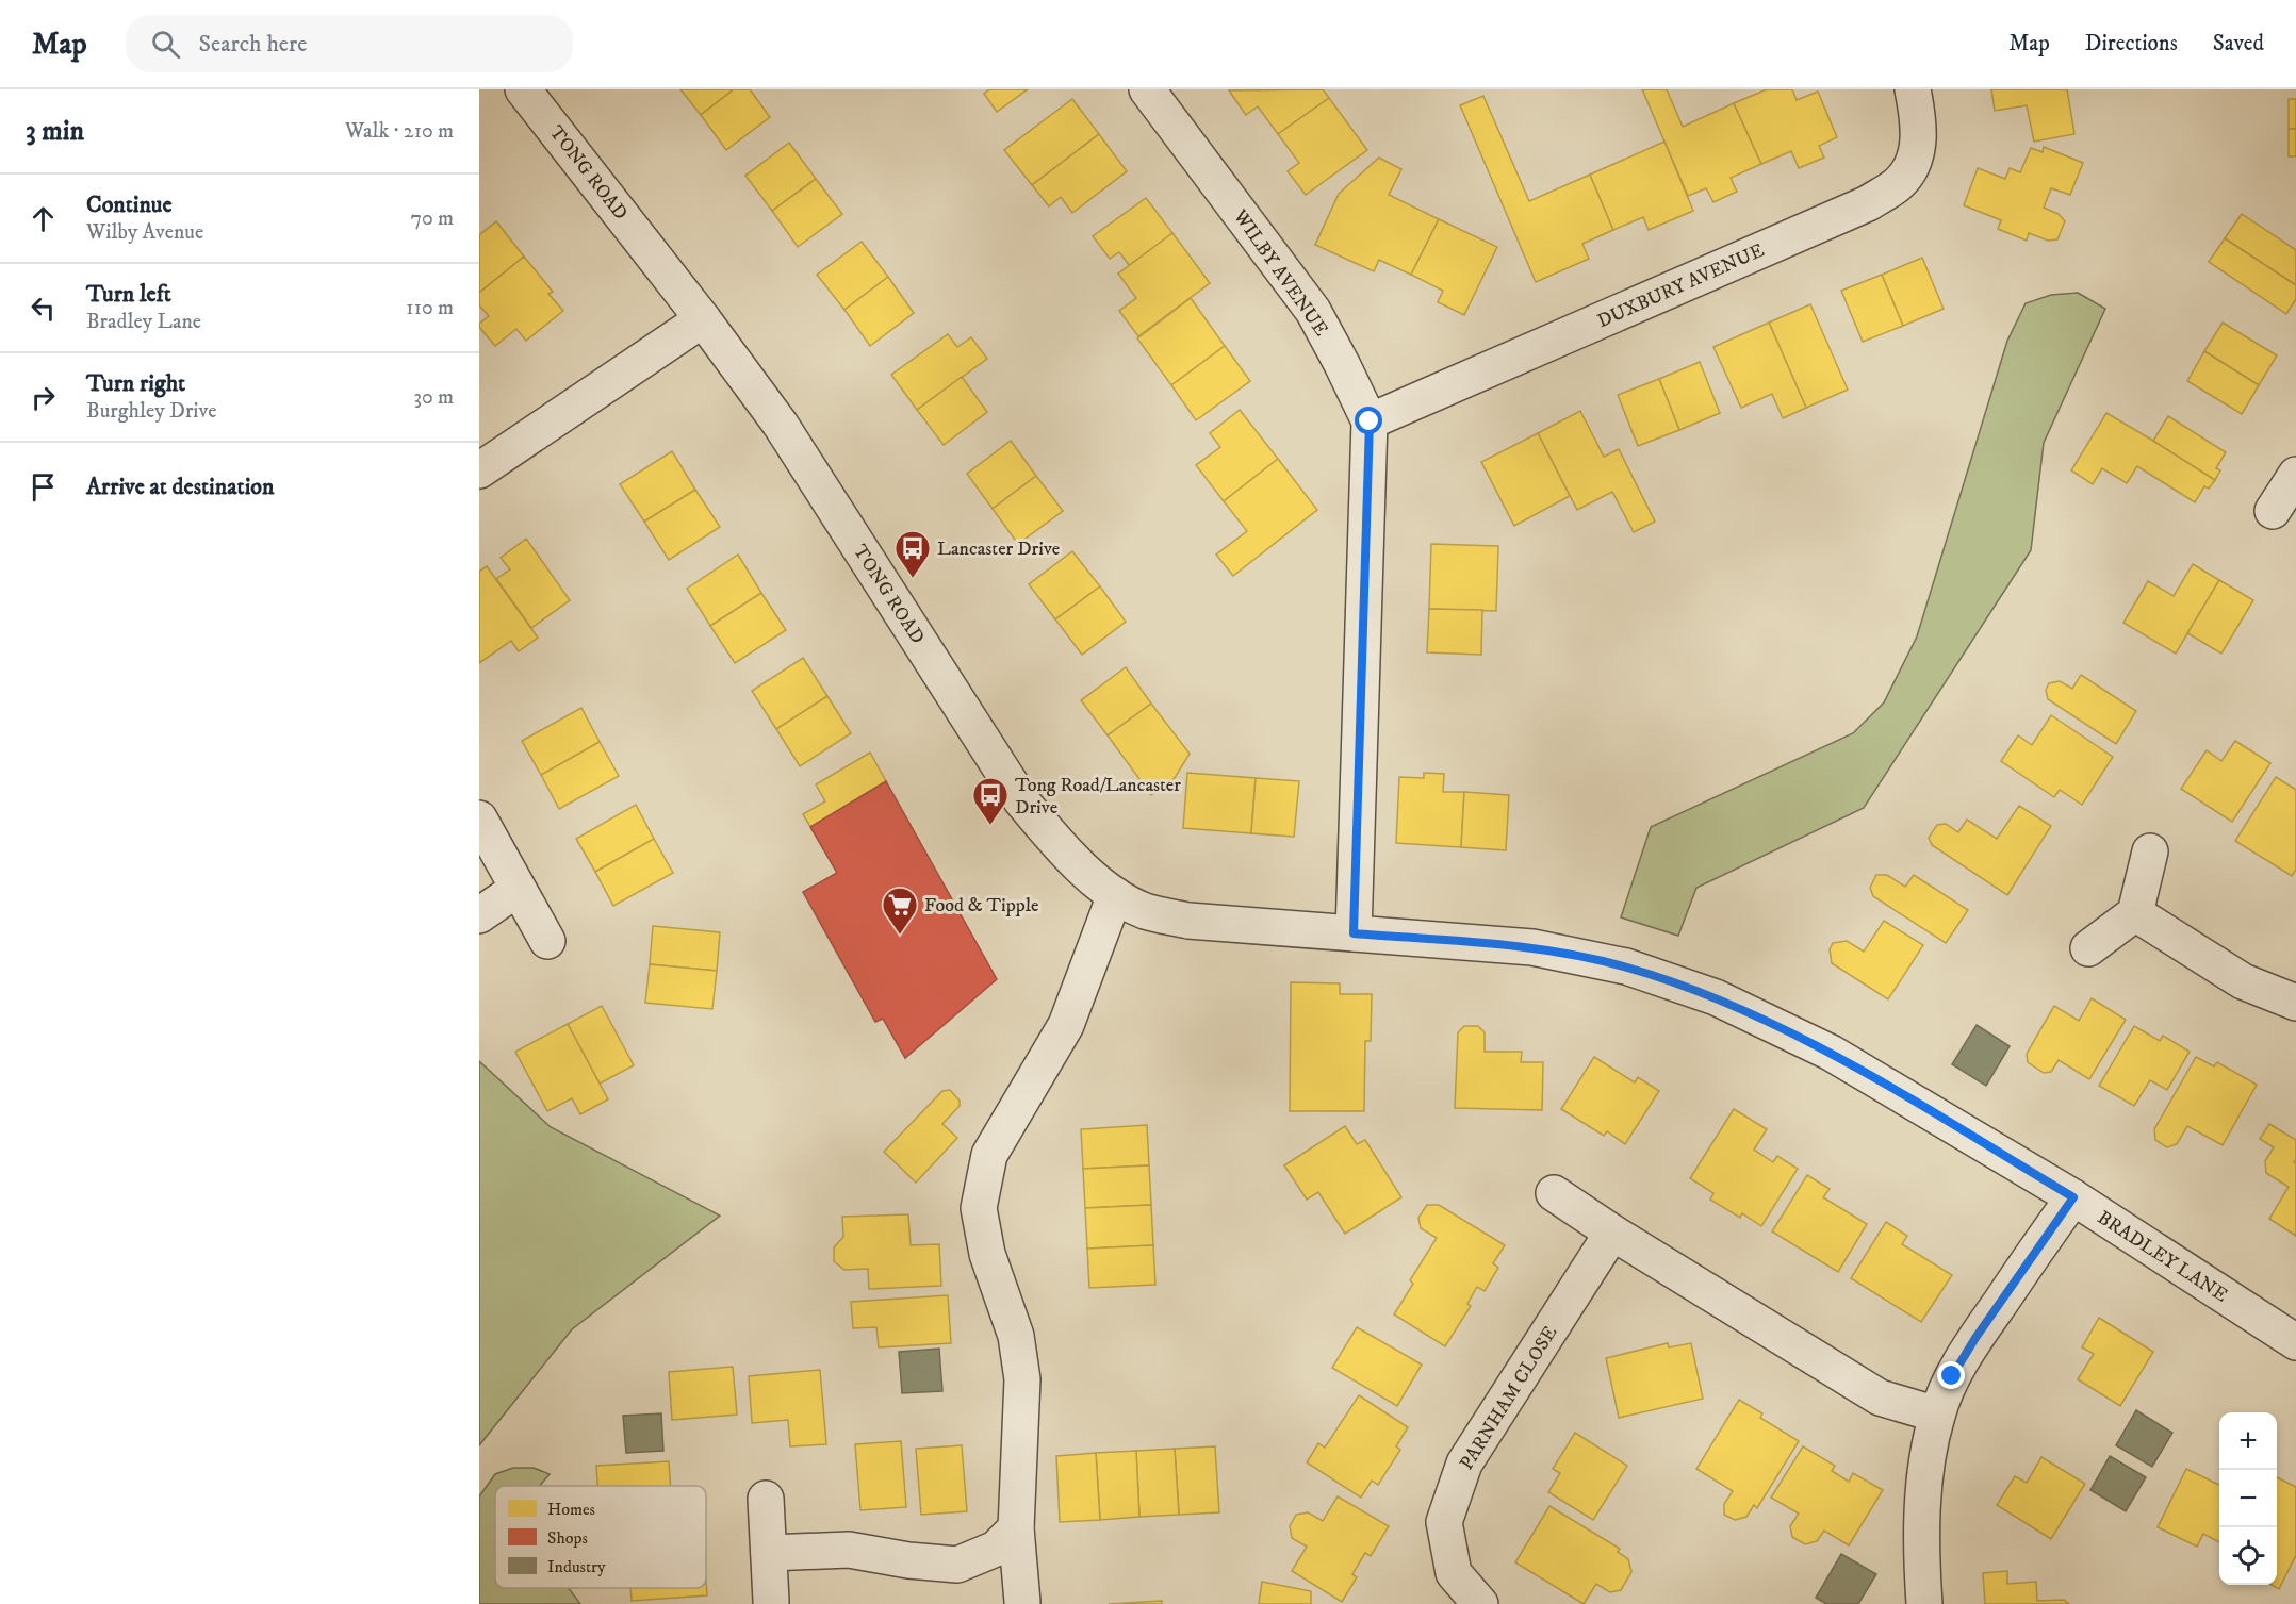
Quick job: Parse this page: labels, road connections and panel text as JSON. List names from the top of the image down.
{
  "streets": {
    "street": [
      "TONG ROAD",
      "WILBY AVENUE",
      "DUXBURY AVENUE",
      "BRADLEY LANE",
      "PARNHAM CLOSE"
    ]
  },
  "crossings": [
    ["TONG ROAD", "WILBY AVENUE"],
    ["TONG ROAD", "BRADLEY LANE"],
    ["WILBY AVENUE", "DUXBURY AVENUE"],
    ["WILBY AVENUE", "BRADLEY LANE"]
  ],
  "places": {
    "bus stop": ["Lancaster Drive", "Tong Road/Lancaster Drive"],
    "supermarket": ["Food & Tipple"]
  },
  "legend": ["Homes", "Shops", "Industry"],
  "page": {
    "header": "Map",
    "search": "Search here",
    "nav": ["Map", "Directions", "Saved"],
    "heading": ["3 min", "Walk · 210 m"],
    "list": [
      ["Continue", "Wilby Avenue", "70 m"],
      ["Turn left", "Bradley Lane", "110 m"],
      ["Turn right", "Burghley Drive", "30 m"],
      "Arrive at destination"
    ],
    "map_buttons": ["+", "−"]
  }
}
